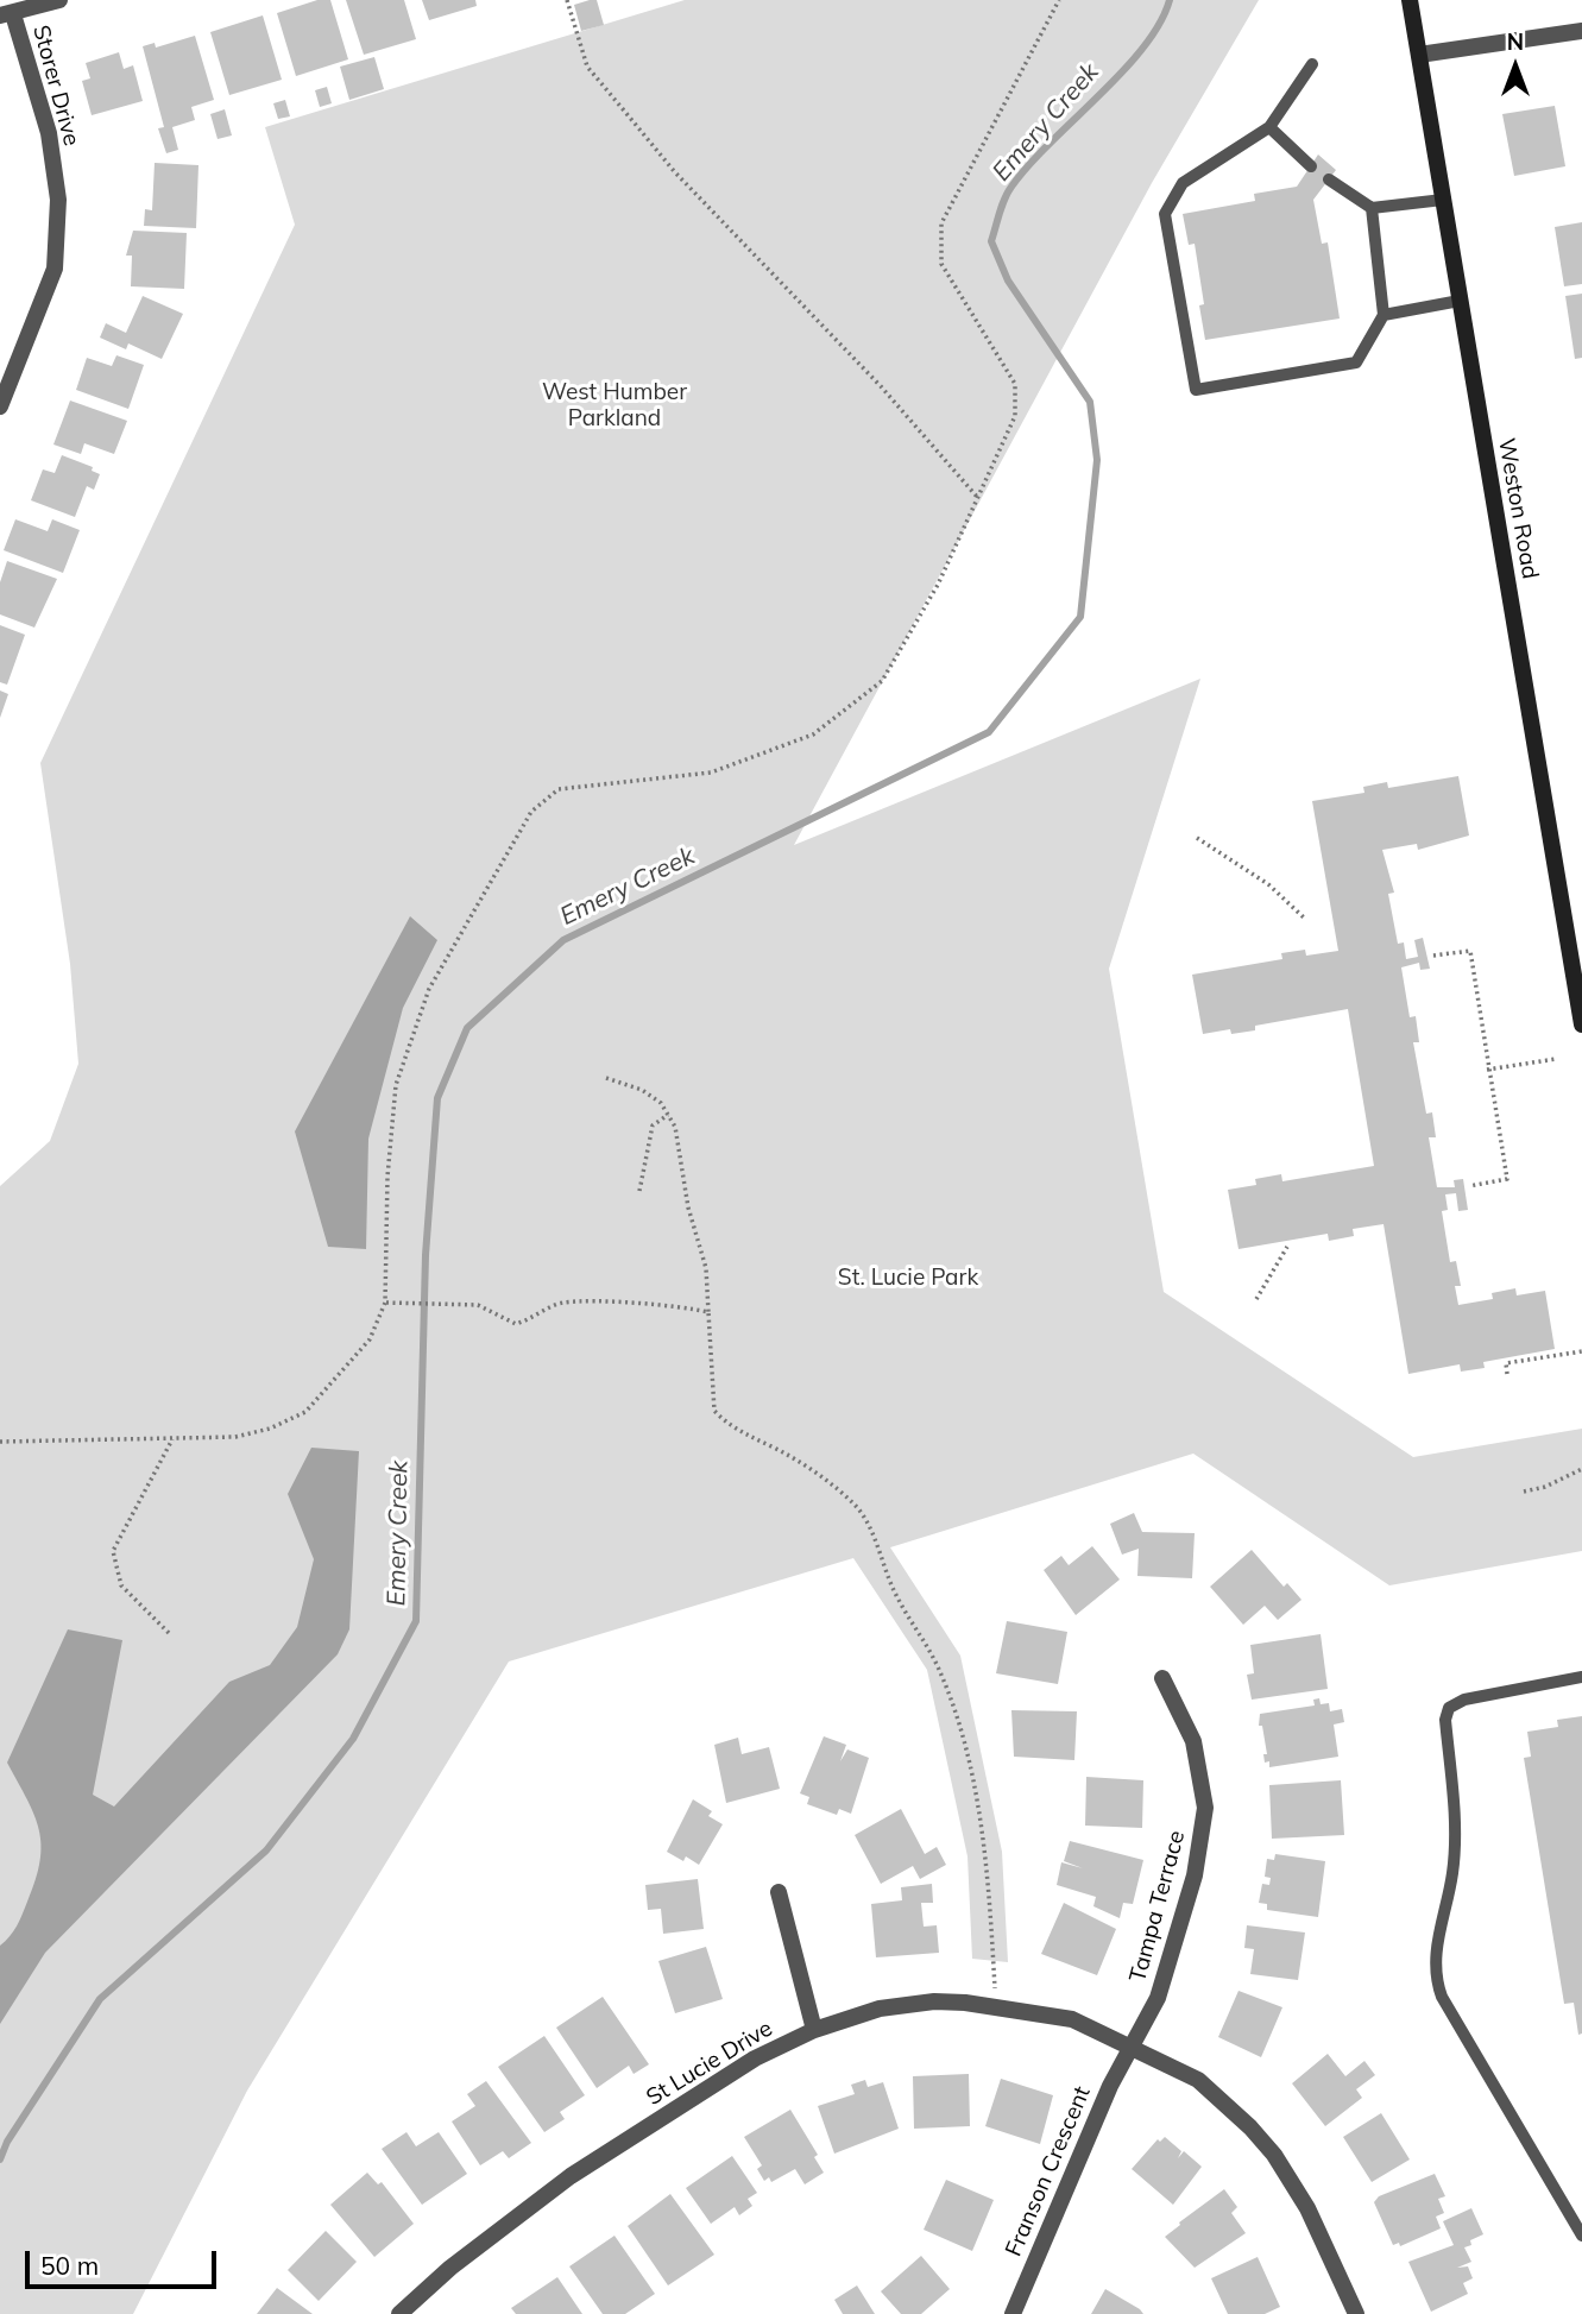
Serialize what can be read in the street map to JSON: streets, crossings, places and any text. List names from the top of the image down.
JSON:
{
  "streets": {
    "main road": ["Weston Road"],
    "street": [
      "Storer Drive",
      "Tampa Terrace",
      "St Lucie Drive",
      "Franson Crescent"
    ]
  },
  "crossings": [
    ["Tampa Terrace", "St Lucie Drive"],
    ["Tampa Terrace", "Franson Crescent"],
    ["St Lucie Drive", "Franson Crescent"]
  ],
  "water": ["Emery Creek"],
  "parks": ["West Humber Parkland", "St. Lucie Park"],
  "scale_bar": "50 m",
  "north": "top"
}
